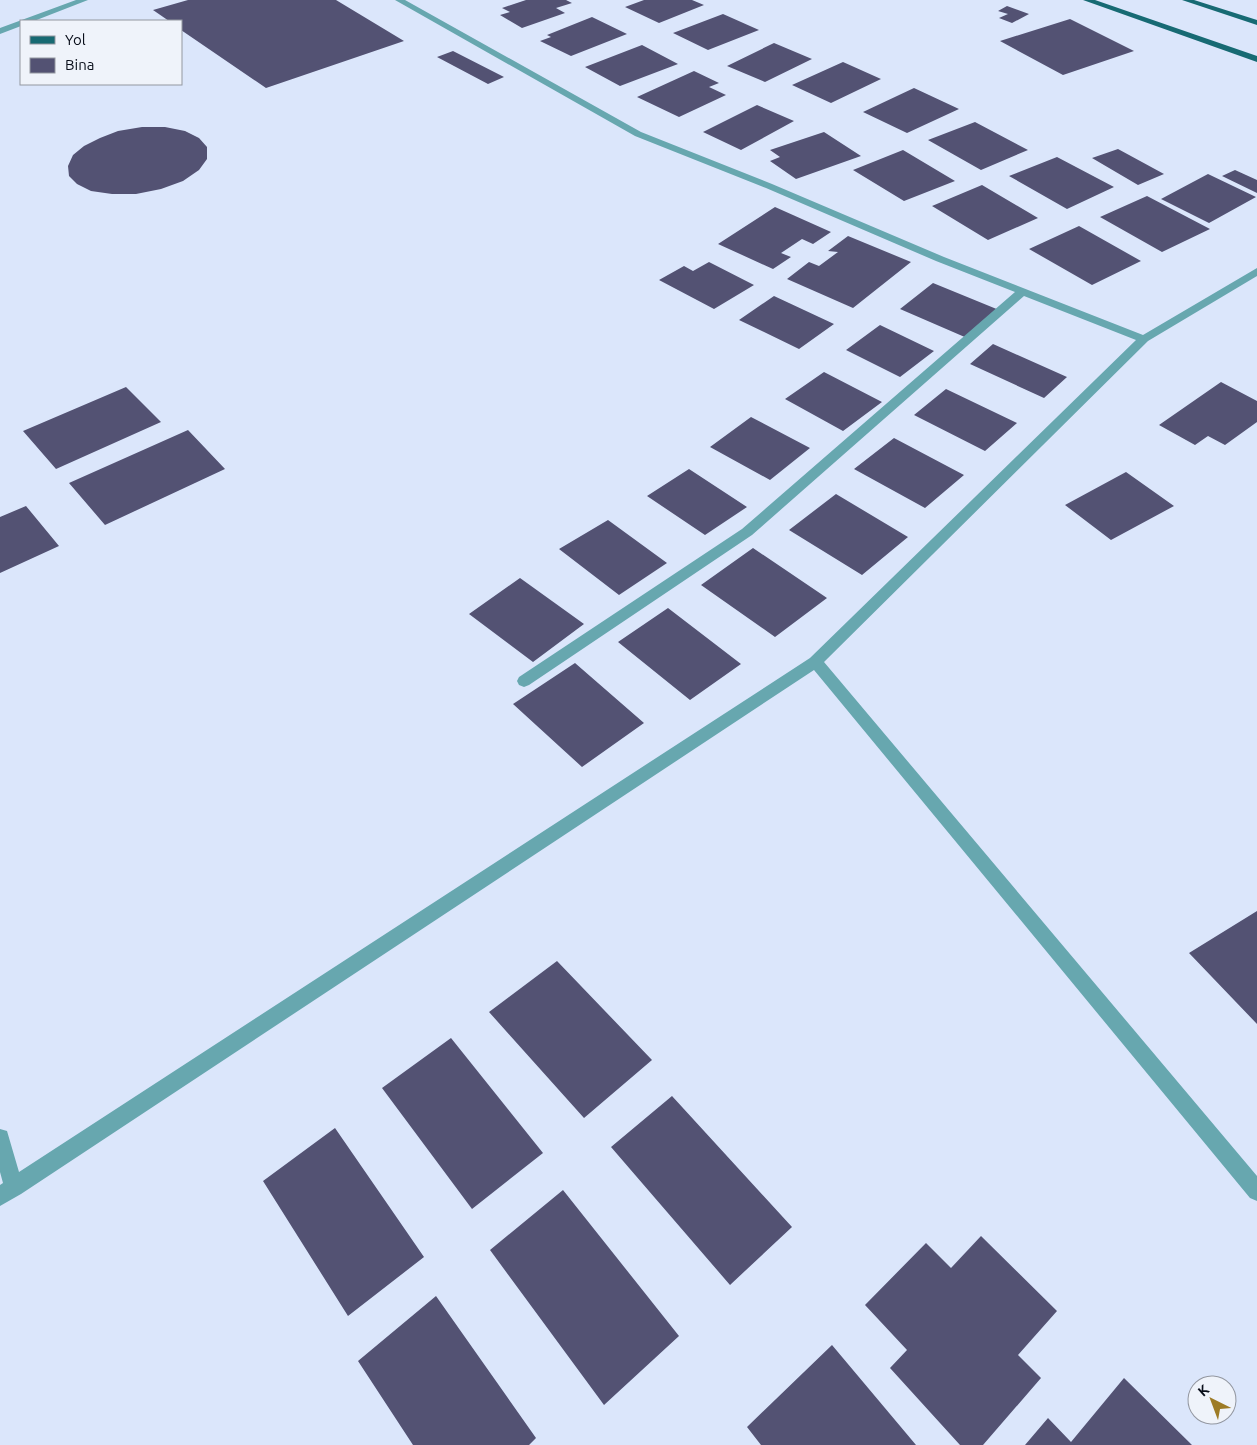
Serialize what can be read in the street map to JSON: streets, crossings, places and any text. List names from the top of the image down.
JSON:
{
  "legend": ["Yol", "Bina"],
  "north": "top left"
}
